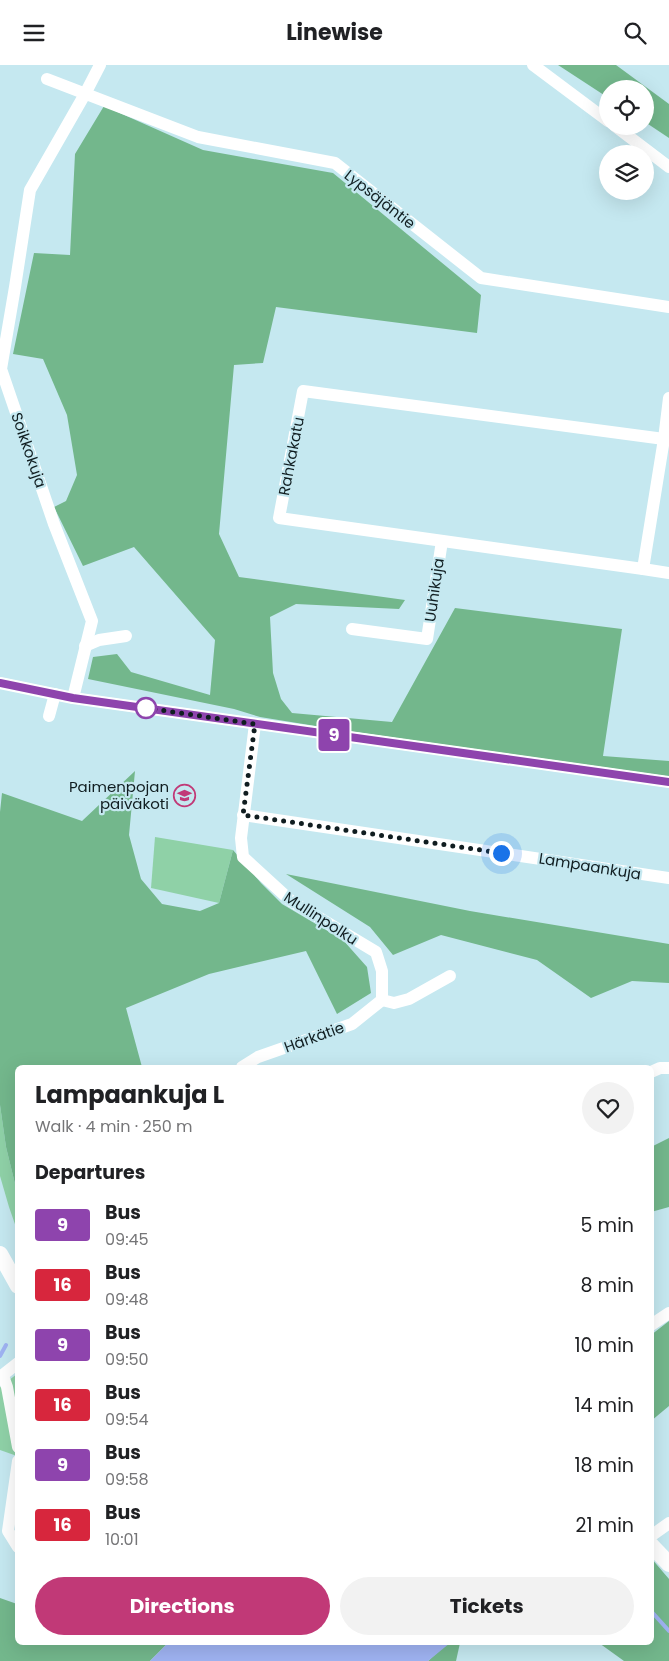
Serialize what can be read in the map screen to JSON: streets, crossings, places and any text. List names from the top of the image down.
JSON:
{
  "streets": {
    "street": [
      "Lypsäjäntie",
      "Soikkokuja",
      "Rahkakatu",
      "Uuhikuja",
      "Lampaankuja",
      "Mullinpolku",
      "Härkätie"
    ]
  },
  "crossings": [
    ["Lypsäjäntie", "Soikkokuja"],
    ["Rahkakatu", "Uuhikuja"],
    ["Lampaankuja", "Mullinpolku"],
    ["Mullinpolku", "Härkätie"]
  ],
  "places": {
    "school or university": ["Paimenpojan päiväkoti"]
  },
  "lines": ["bus line 9"],
  "page": {
    "header": "Linewise",
    "on_map": "9",
    "heading": [
      ["Lampaankuja L", "Walk · 4 min · 250 m"],
      "Departures"
    ],
    "list": [
      {
        "mark": "9",
        "name": "Bus",
        "note": "09:45",
        "value": "5 min"
      },
      {
        "mark": "16",
        "name": "Bus",
        "note": "09:48",
        "value": "8 min"
      },
      {
        "mark": "9",
        "name": "Bus",
        "note": "09:50",
        "value": "10 min"
      },
      {
        "mark": "16",
        "name": "Bus",
        "note": "09:54",
        "value": "14 min"
      },
      {
        "mark": "9",
        "name": "Bus",
        "note": "09:58",
        "value": "18 min"
      },
      {
        "mark": "16",
        "name": "Bus",
        "note": "10:01",
        "value": "21 min"
      }
    ],
    "buttons": ["Directions", "Tickets"]
  }
}
